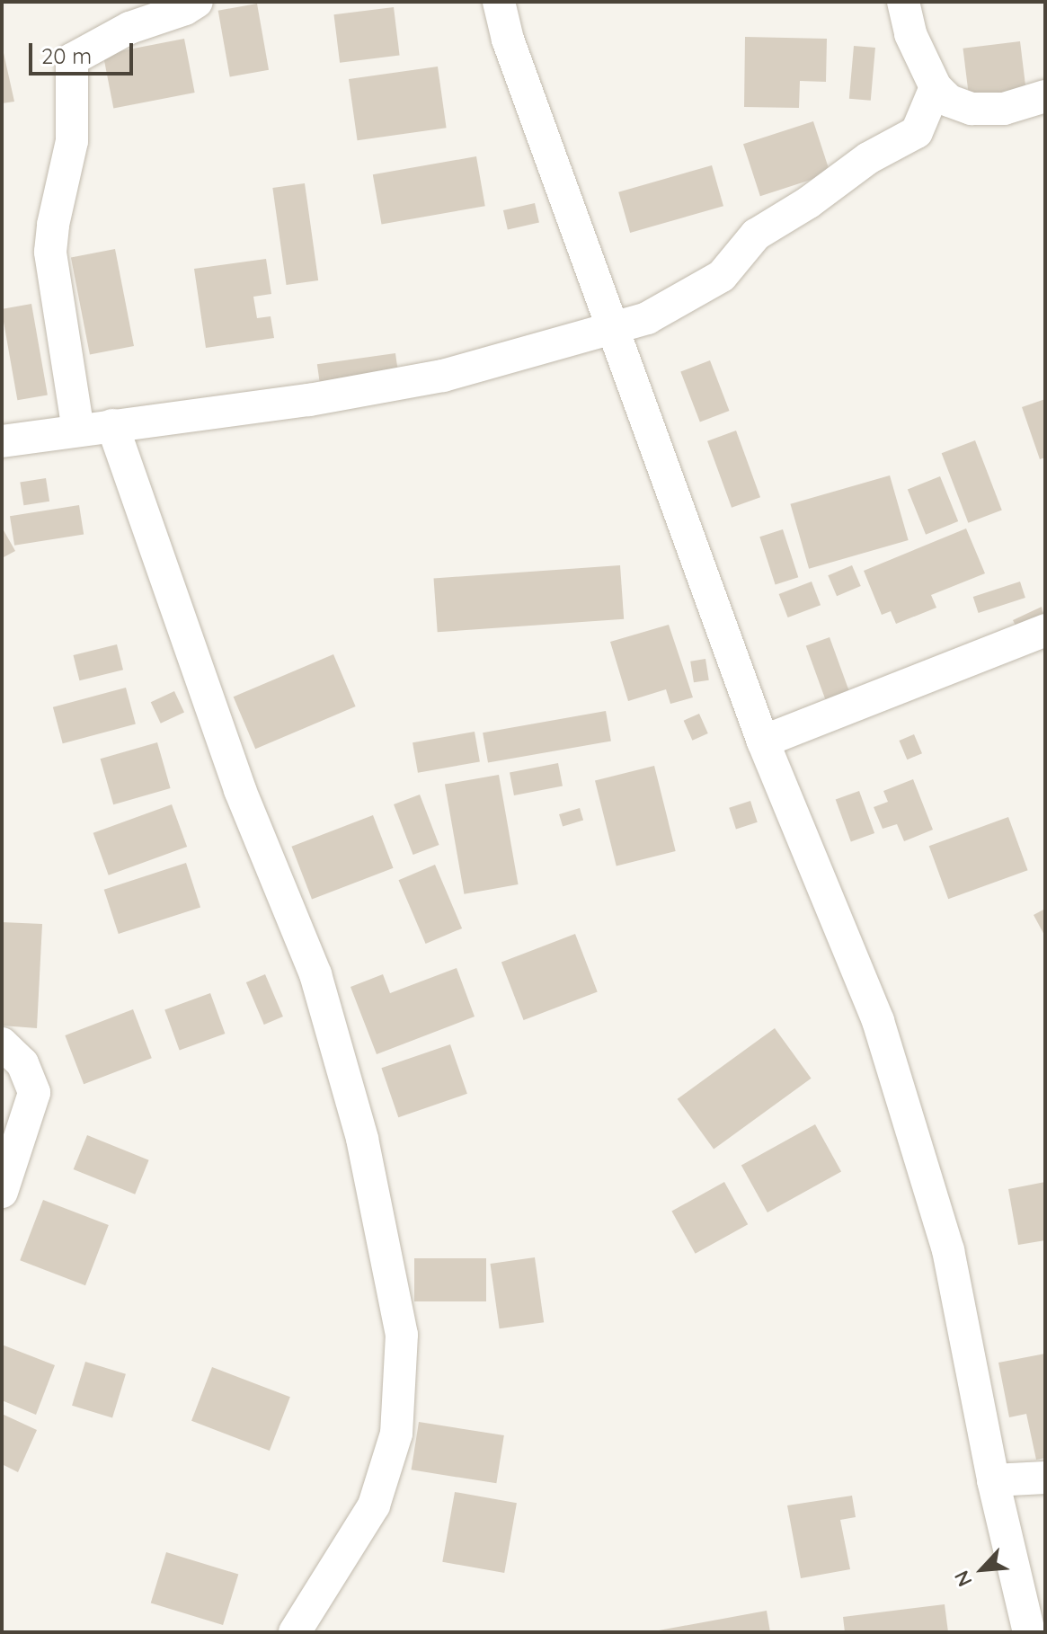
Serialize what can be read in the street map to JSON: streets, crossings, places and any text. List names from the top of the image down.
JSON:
{
  "scale_bar": "20 m",
  "north": "bottom left"
}
